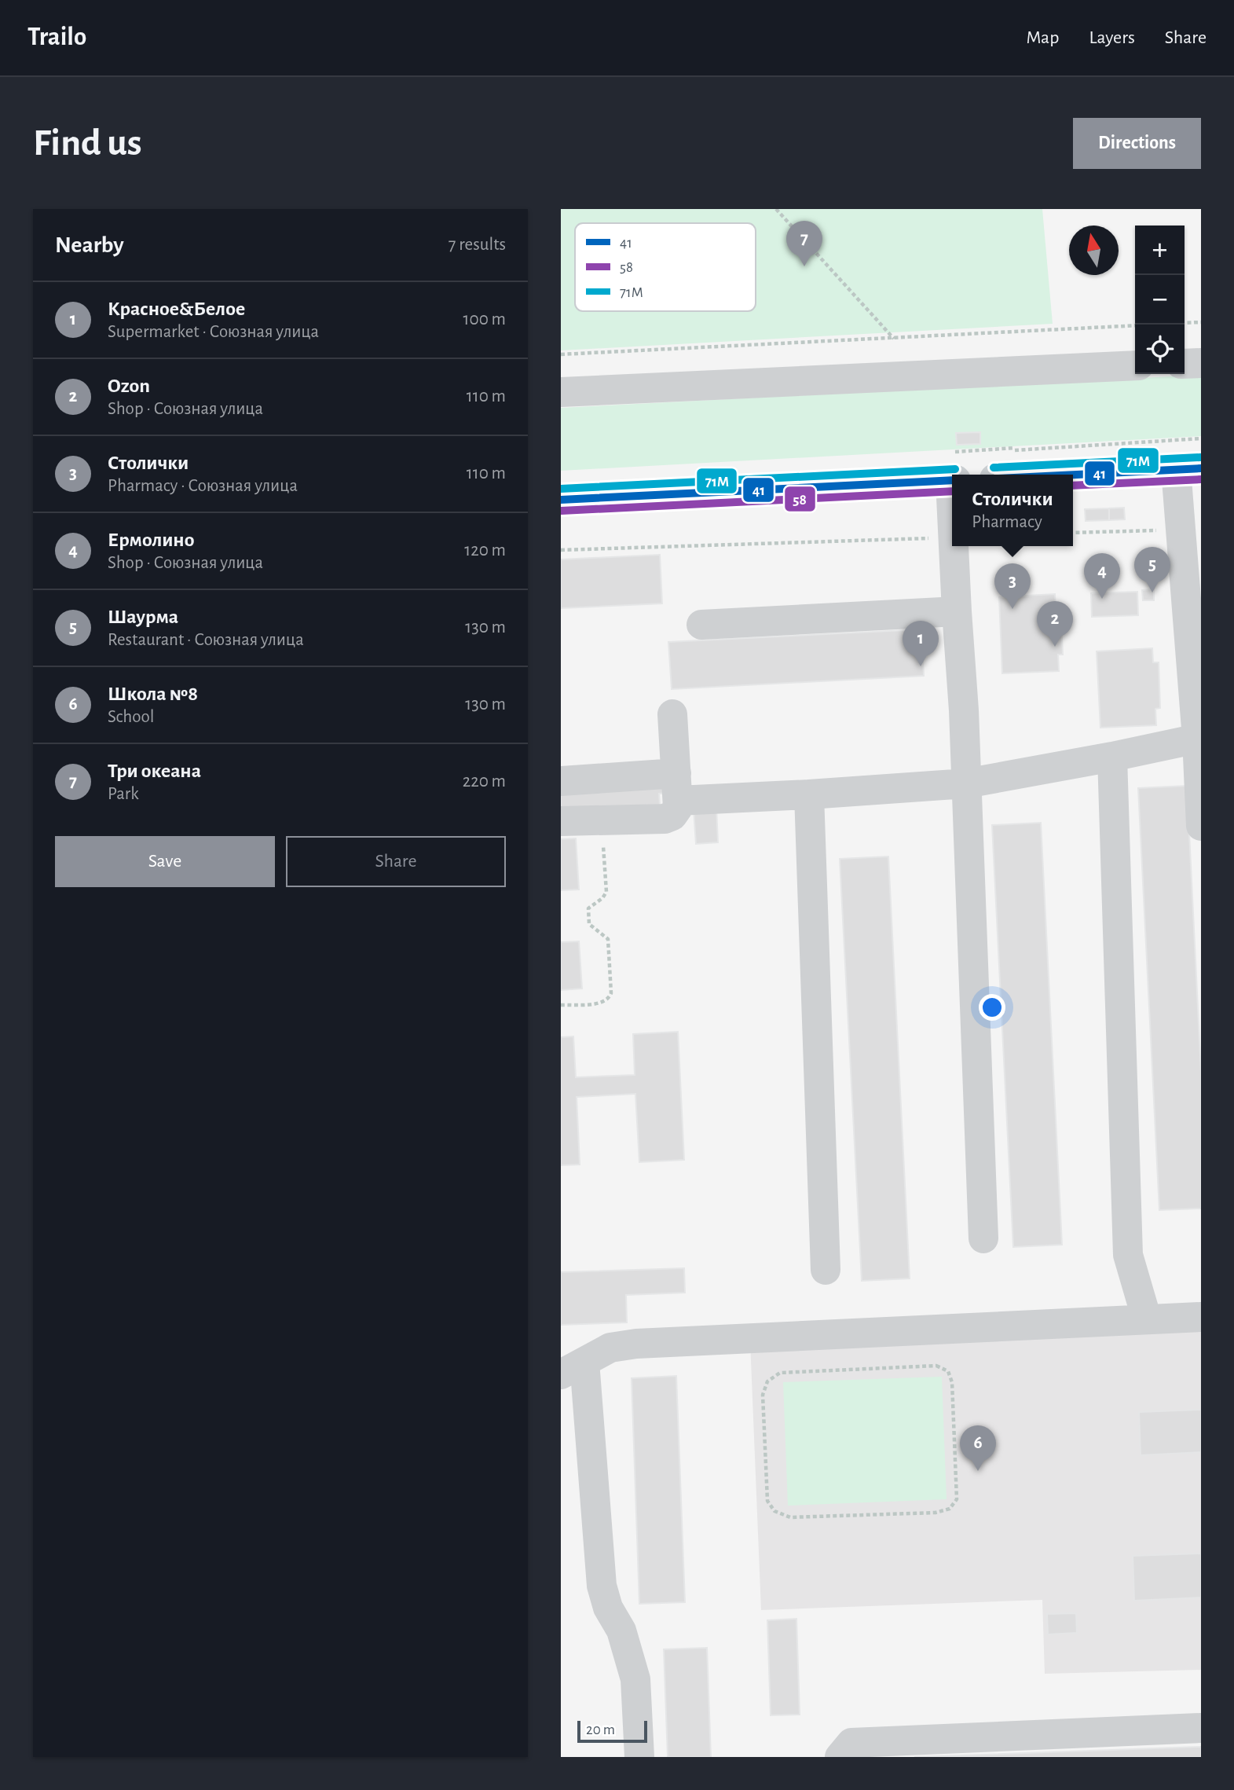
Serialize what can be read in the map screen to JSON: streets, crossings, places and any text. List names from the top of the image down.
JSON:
{
  "lines": ["transit line 71М", "transit line 41", "transit line 58"],
  "legend": ["41", "58", "71М"],
  "scale_bar": "20 m",
  "north": "top",
  "page": {
    "header": "Trailo",
    "nav": ["Map", "Layers", "Share"],
    "buttons": [
      "Directions",
      ["Save", "Share"]
    ],
    "title": "Find us",
    "heading": ["Nearby", "7 results"],
    "pins": [
      "7",
      "5",
      "4",
      "3",
      "2",
      "1",
      "6"
    ],
    "map_buttons": ["+", "−"],
    "list": [
      {
        "mark": "1",
        "name": "Красное&Белое",
        "note": "Supermarket · Союзная улица",
        "value": "100 m"
      },
      {
        "mark": "2",
        "name": "Ozon",
        "note": "Shop · Союзная улица",
        "value": "110 m"
      },
      {
        "mark": "3",
        "name": "Столички",
        "note": "Pharmacy · Союзная улица",
        "value": "110 m"
      },
      {
        "mark": "4",
        "name": "Ермолино",
        "note": "Shop · Союзная улица",
        "value": "120 m"
      },
      {
        "mark": "5",
        "name": "Шаурма",
        "note": "Restaurant · Союзная улица",
        "value": "130 m"
      },
      {
        "mark": "6",
        "name": "Школа №8",
        "note": "School",
        "value": "130 m"
      },
      {
        "mark": "7",
        "name": "Три океана",
        "note": "Park",
        "value": "220 m"
      }
    ],
    "popup": ["Столички", "Pharmacy"],
    "scale": "20 m"
  }
}
